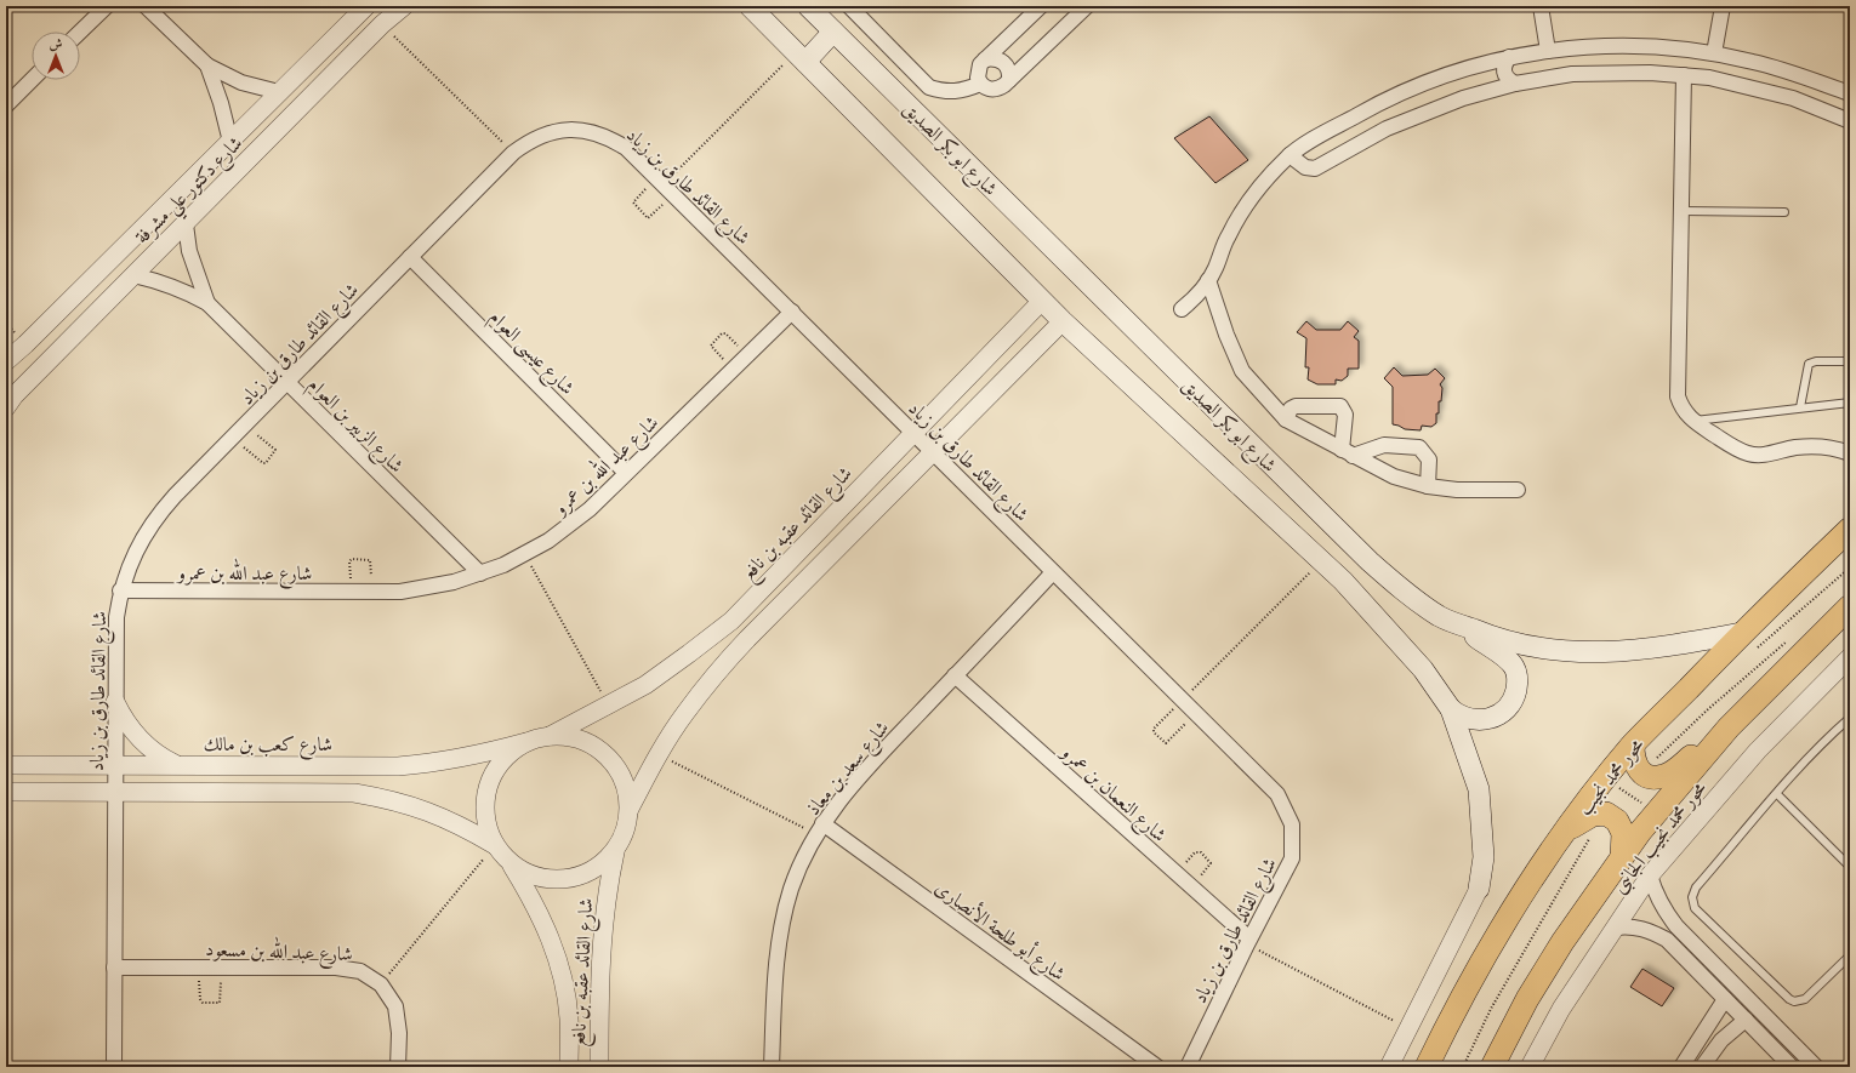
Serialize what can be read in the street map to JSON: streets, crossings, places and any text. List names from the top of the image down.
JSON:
{
  "streets": {
    "main road": ["شارع ابو بكر الصديق", "محور محمد نجيب"],
    "street": [
      "شارع القائد طارق بن زياد",
      "شارع دكتور علي مشرفة",
      "شارع عيسى العوام",
      "شارع الزبير بن العوام",
      "شارع عبد الله بن عمرو",
      "شارع القائد عقبه بن نافع",
      "شارع كعب بن مالك",
      "شارع سعد بن معاذ",
      "شارع النعمان بن عمرو",
      "محور محمد نجيب الجانبى",
      "شارع أبو طلحة الأنصارى",
      "شارع عبد الله بن مسعود"
    ]
  },
  "crossings": [
    ["شارع ابو بكر الصديق", "شارع القائد عقبه بن نافع"],
    ["شارع ابو بكر الصديق", "محور محمد نجيب"],
    ["شارع القائد طارق بن زياد", "شارع عيسى العوام"],
    ["شارع القائد طارق بن زياد", "شارع الزبير بن العوام"],
    ["شارع القائد طارق بن زياد", "شارع عبد الله بن عمرو"],
    ["شارع القائد طارق بن زياد", "شارع القائد عقبه بن نافع"],
    ["شارع القائد طارق بن زياد", "شارع كعب بن مالك"],
    ["شارع القائد طارق بن زياد", "شارع سعد بن معاذ"],
    ["شارع القائد طارق بن زياد", "شارع النعمان بن عمرو"],
    ["شارع القائد طارق بن زياد", "شارع عبد الله بن مسعود"],
    ["شارع دكتور علي مشرفة", "شارع الزبير بن العوام"],
    ["شارع عيسى العوام", "شارع عبد الله بن عمرو"],
    ["شارع الزبير بن العوام", "شارع عبد الله بن عمرو"],
    ["شارع القائد عقبه بن نافع", "شارع كعب بن مالك"],
    ["شارع سعد بن معاذ", "شارع النعمان بن عمرو"],
    ["شارع سعد بن معاذ", "شارع أبو طلحة الأنصارى"]
  ],
  "north": "top"
}
